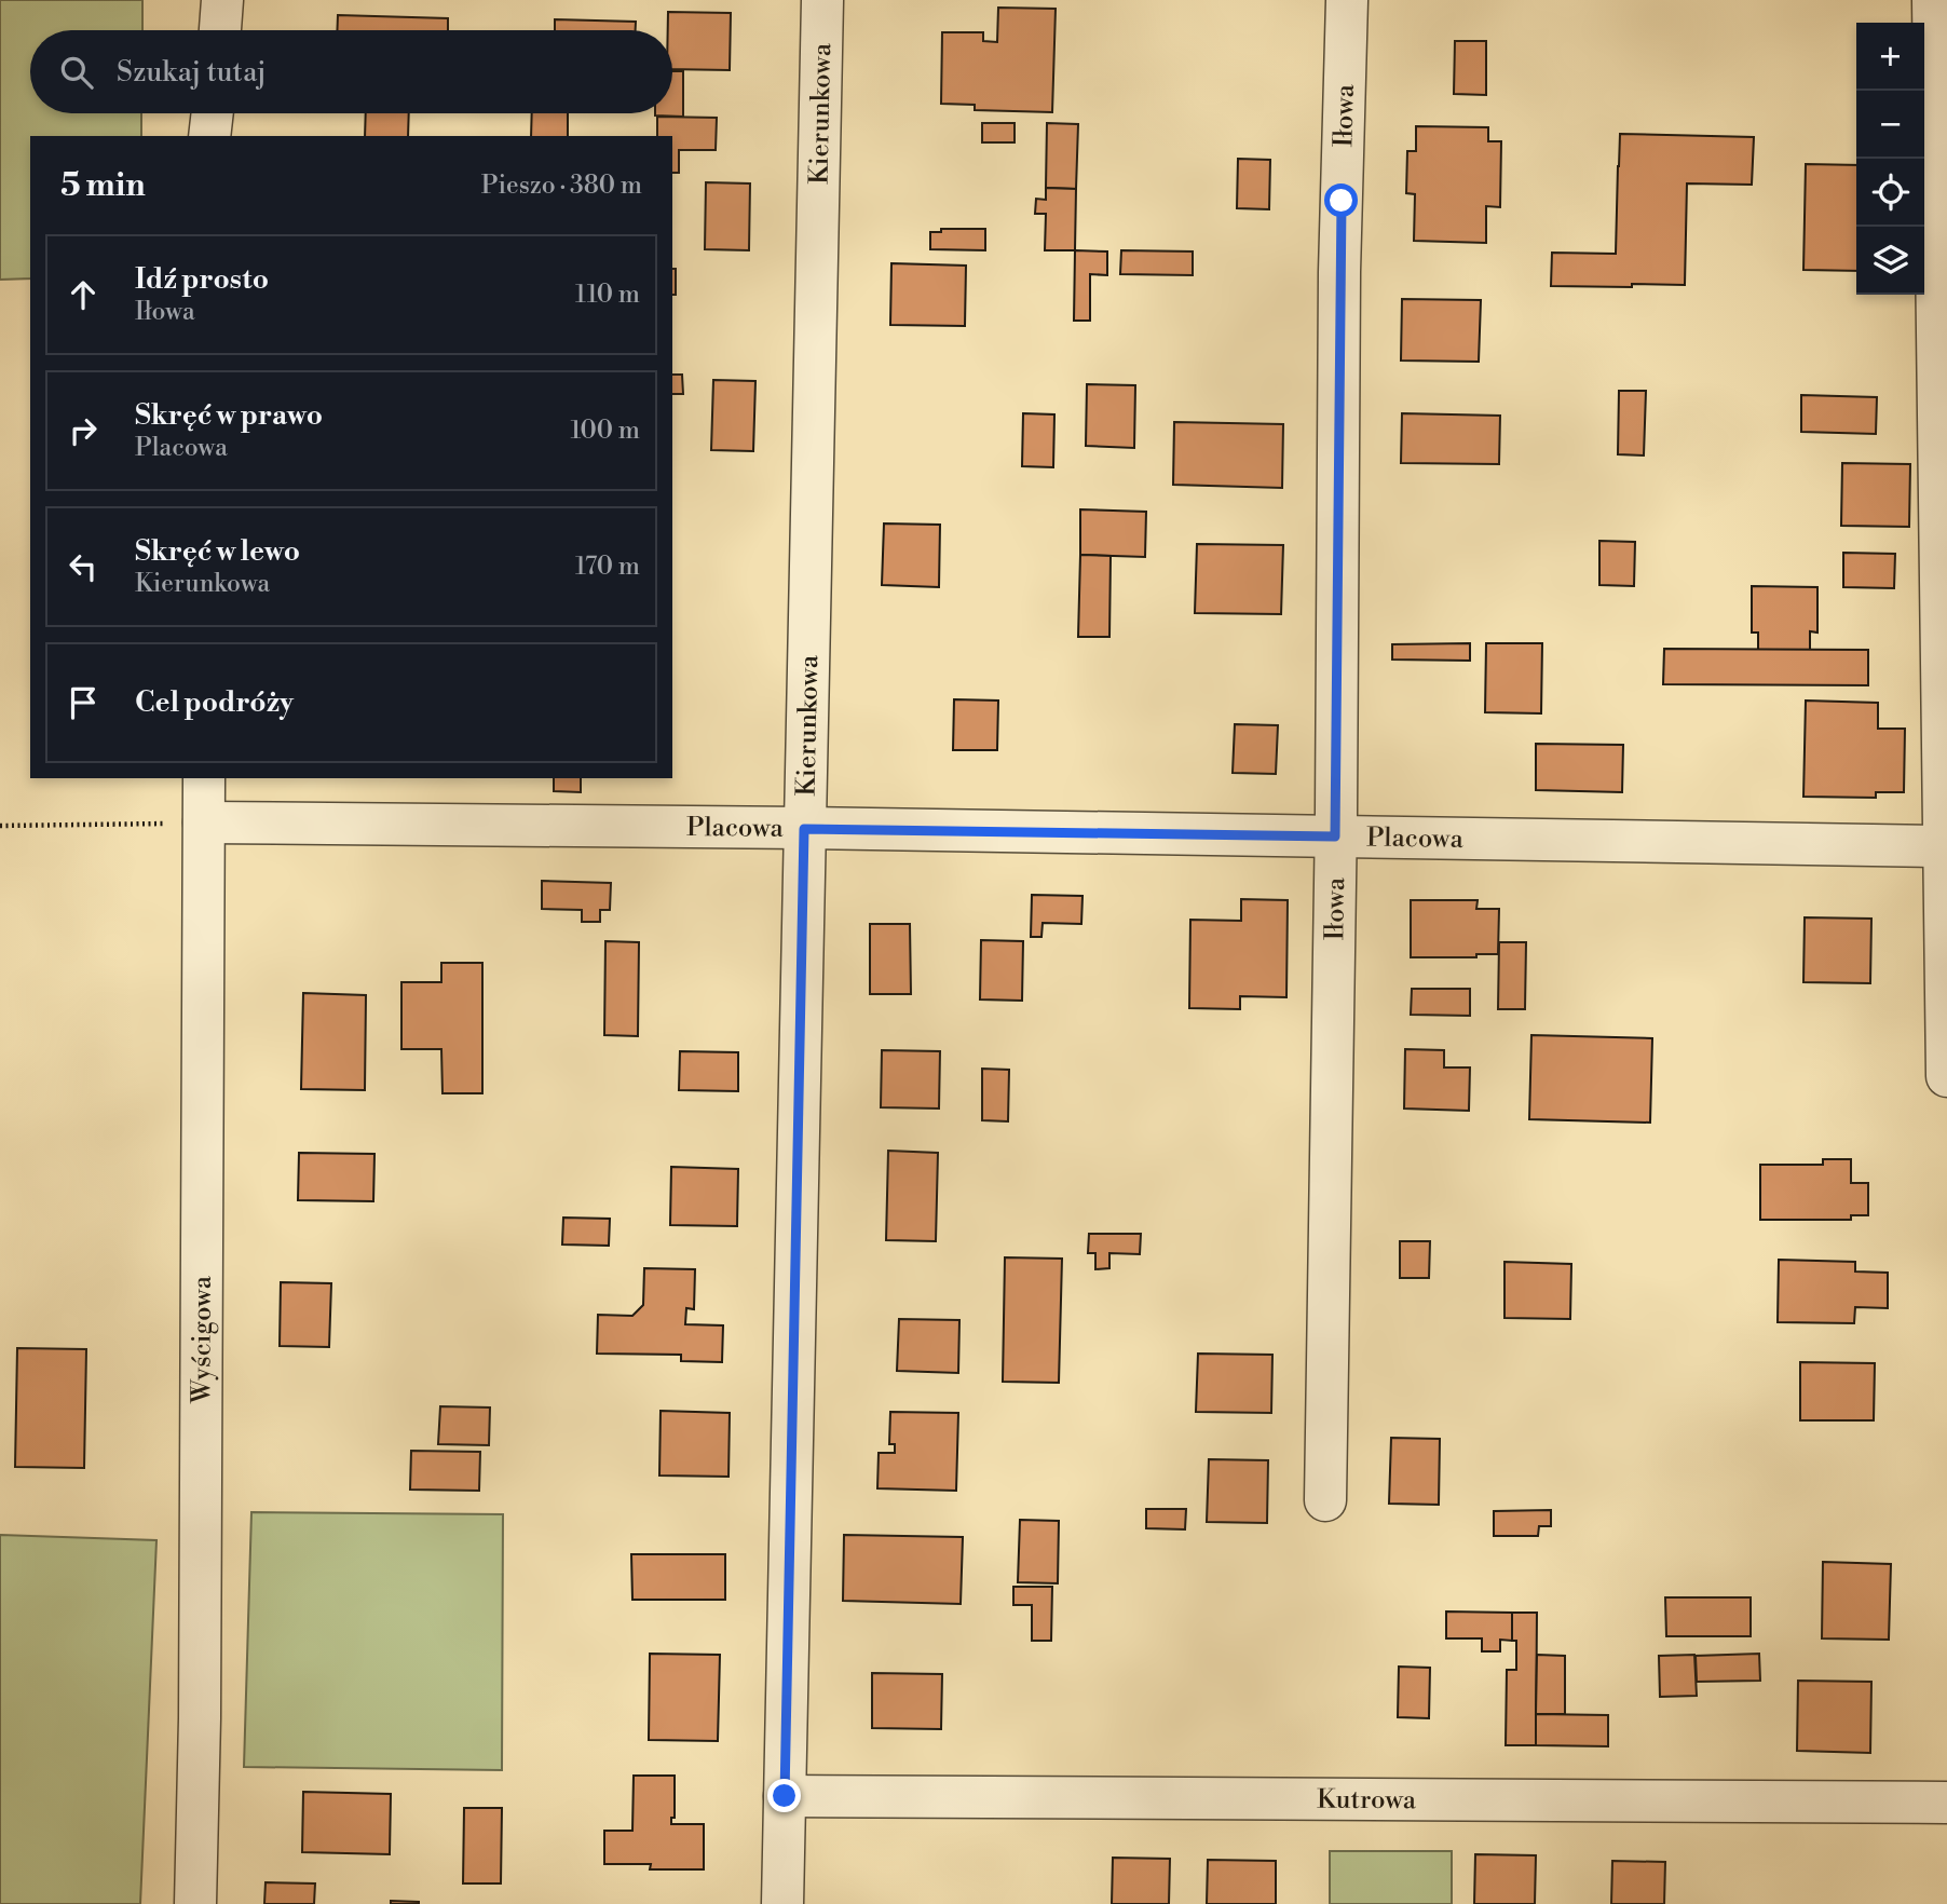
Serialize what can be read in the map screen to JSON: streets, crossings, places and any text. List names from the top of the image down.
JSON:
{
  "streets": {
    "street": [
      "Kierunkowa",
      "Iłowa",
      "Placowa",
      "Wyścigowa",
      "Kutrowa"
    ]
  },
  "crossings": [
    ["Kierunkowa", "Placowa"],
    ["Kierunkowa", "Kutrowa"],
    ["Iłowa", "Placowa"],
    ["Placowa", "Wyścigowa"]
  ],
  "page": {
    "map_buttons": ["+", "−"],
    "search": "Szukaj tutaj",
    "heading": ["5 min", "Pieszo · 380 m"],
    "list": [
      ["Idź prosto", "Iłowa", "110 m"],
      ["Skręć w prawo", "Placowa", "100 m"],
      ["Skręć w lewo", "Kierunkowa", "170 m"],
      "Cel podróży"
    ]
  }
}
